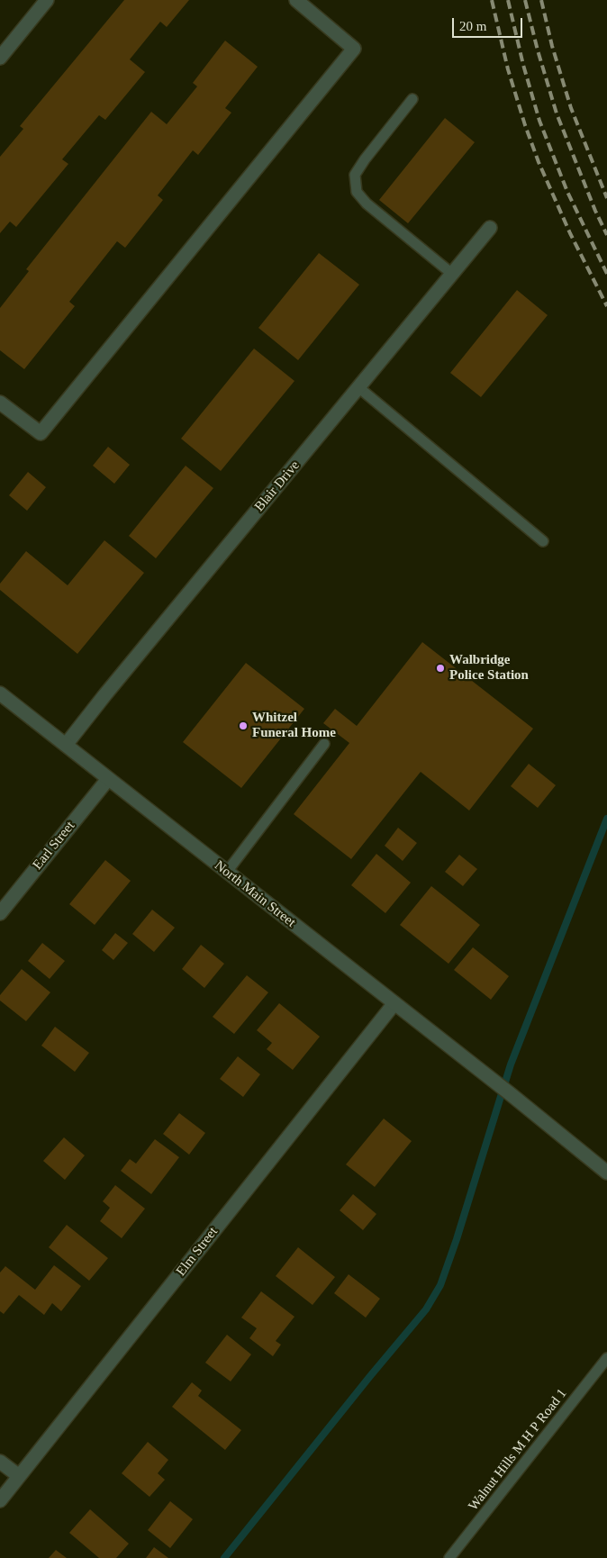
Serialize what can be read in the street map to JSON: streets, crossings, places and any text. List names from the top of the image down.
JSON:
{
  "streets": {
    "street": [
      "Blair Drive",
      "Earl Street",
      "North Main Street",
      "Elm Street"
    ],
    "lane": ["Walnut Hills M H P Road 1"]
  },
  "crossings": [
    ["Blair Drive", "North Main Street"],
    ["Earl Street", "North Main Street"],
    ["North Main Street", "Elm Street"]
  ],
  "places": ["Walbridge Police Station", "Whitzel Funeral Home"],
  "scale_bar": "20 m"
}
